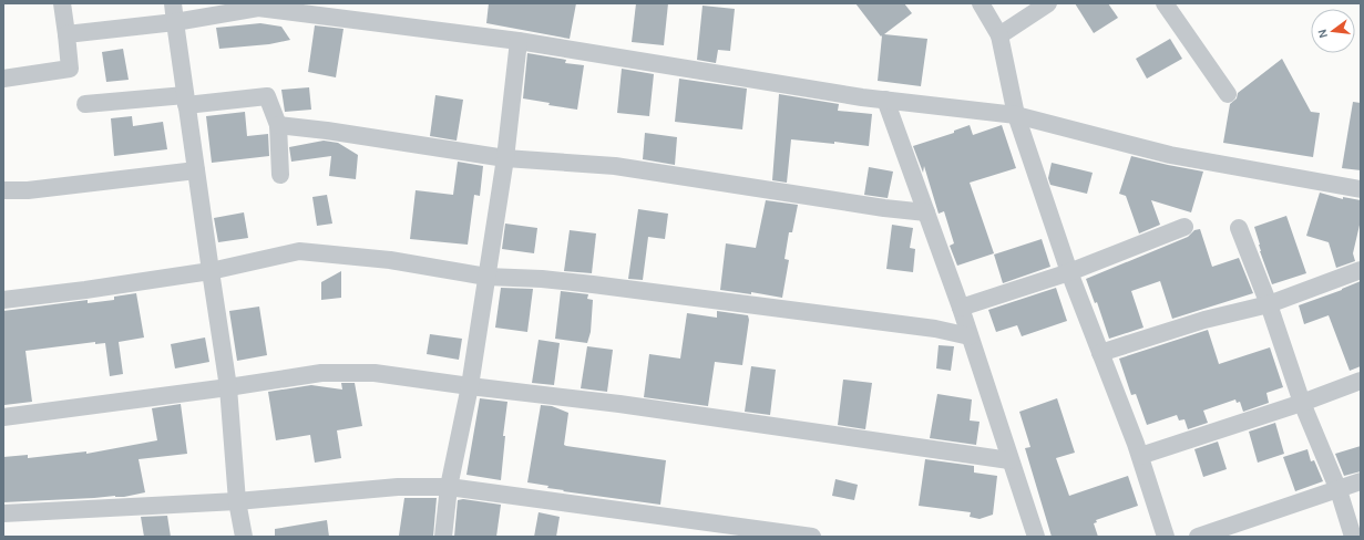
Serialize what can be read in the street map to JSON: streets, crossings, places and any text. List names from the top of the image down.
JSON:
{
  "north": "left"
}
